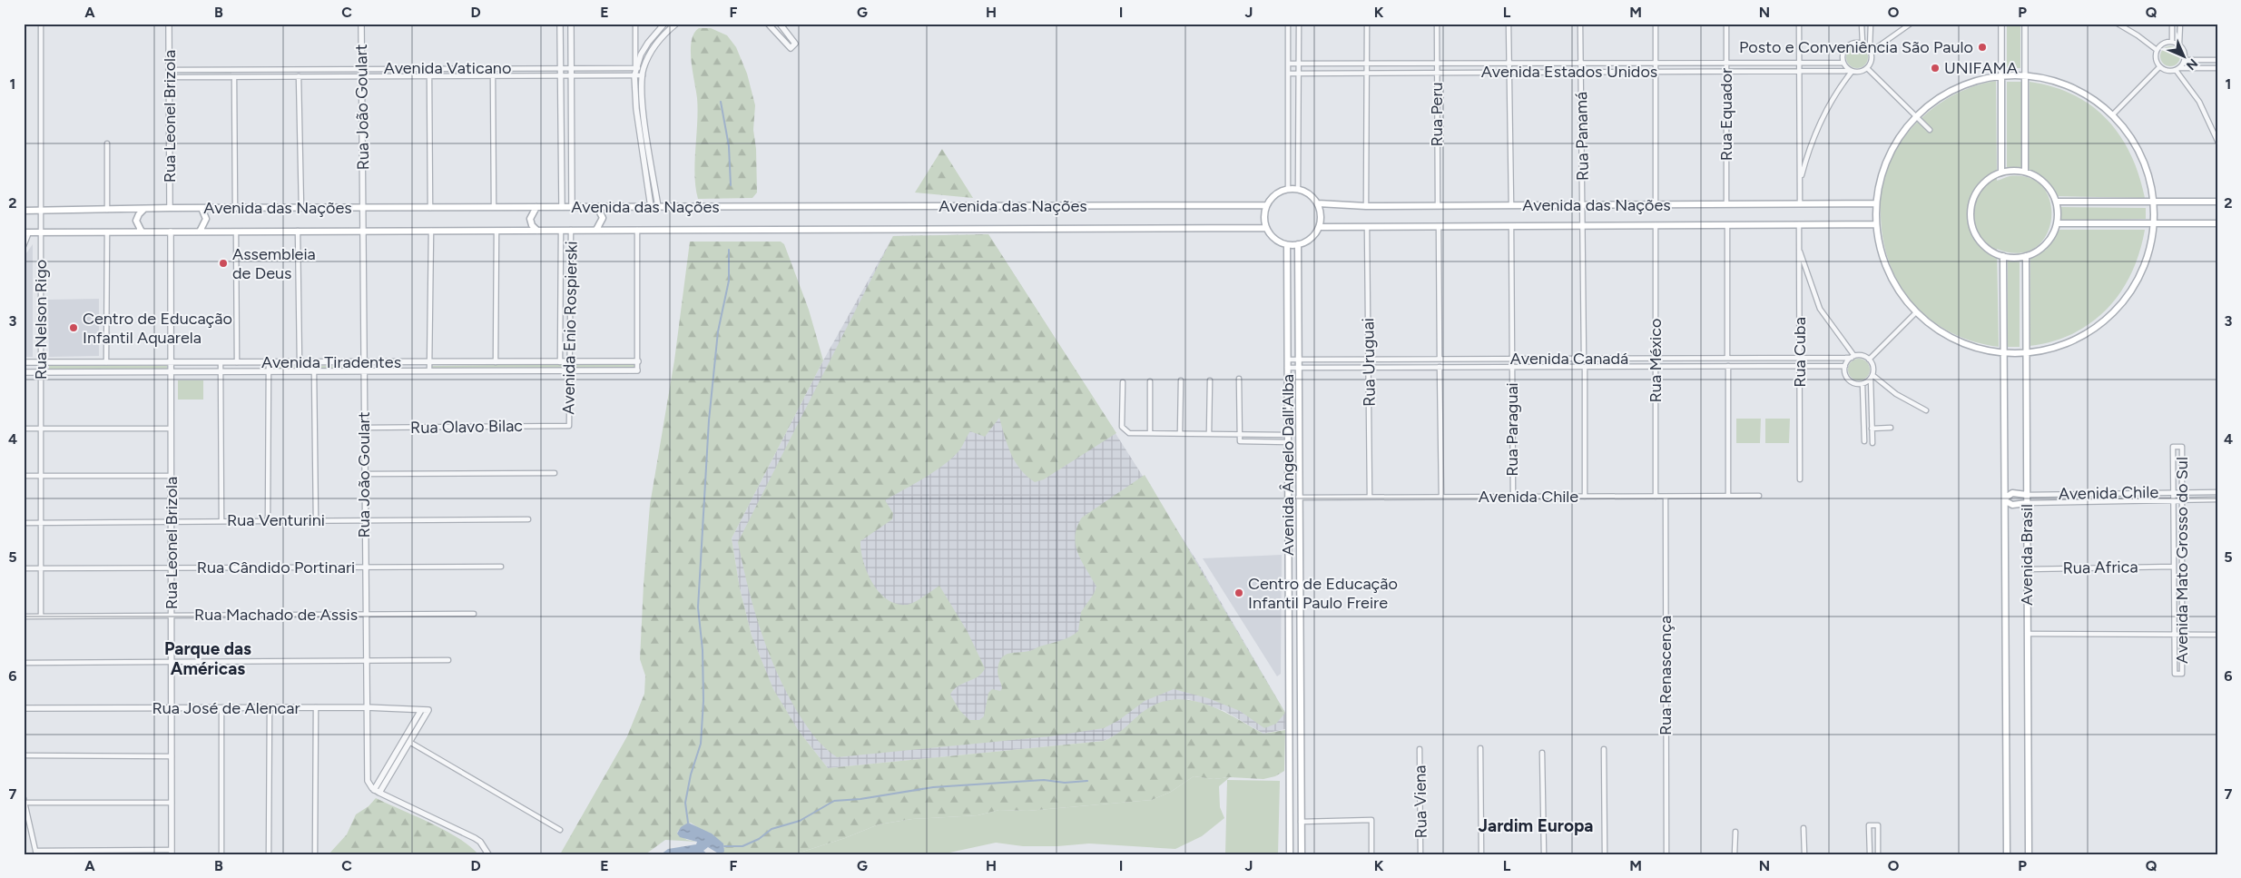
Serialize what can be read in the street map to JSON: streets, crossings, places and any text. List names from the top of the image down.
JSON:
{
  "streets": {
    "main road": ["Avenida das Nações", "Avenida Ângelo Dall'Alba", "Avenida Brasil"],
    "street": [
      "Avenida Vaticano",
      "Avenida Estados Unidos",
      "Rua João Goulart",
      "Rua Peru",
      "Rua Equador",
      "Rua Leonel Brizola",
      "Rua Panamá",
      "Rua Nelson Rigo",
      "Avenida Enio Rospierski",
      "Rua Cuba",
      "Avenida Canadá",
      "Rua México",
      "Avenida Tiradentes",
      "Rua Uruguai",
      "Rua Olavo Bilac",
      "Rua Paraguai",
      "Avenida Chile",
      "Rua Venturini",
      "Avenida Mato Grosso do Sul",
      "Rua Cândido Portinari",
      "Rua Africa",
      "Rua Machado de Assis",
      "Rua Renascença",
      "Rua José de Alencar",
      "Rua Viena"
    ]
  },
  "crossings": [
    ["Avenida Vaticano", "Rua João Goulart"],
    ["Avenida Vaticano", "Rua Leonel Brizola"],
    ["Avenida Estados Unidos", "Rua Peru"],
    ["Avenida Estados Unidos", "Rua Equador"],
    ["Avenida Estados Unidos", "Rua Panamá"],
    ["Rua João Goulart", "Avenida das Nações"],
    ["Rua João Goulart", "Avenida Tiradentes"],
    ["Rua João Goulart", "Rua Olavo Bilac"],
    ["Rua João Goulart", "Rua Venturini"],
    ["Rua João Goulart", "Rua Cândido Portinari"],
    ["Rua João Goulart", "Rua Machado de Assis"],
    ["Rua João Goulart", "Rua José de Alencar"],
    ["Rua Peru", "Avenida das Nações"],
    ["Rua Equador", "Avenida das Nações"],
    ["Rua Leonel Brizola", "Avenida das Nações"],
    ["Rua Leonel Brizola", "Avenida Tiradentes"],
    ["Rua Leonel Brizola", "Rua Venturini"],
    ["Rua Leonel Brizola", "Rua Cândido Portinari"],
    ["Rua Leonel Brizola", "Rua Machado de Assis"],
    ["Rua Leonel Brizola", "Rua José de Alencar"],
    ["Rua Panamá", "Avenida das Nações"],
    ["Rua Panamá", "Avenida Canadá"],
    ["Avenida das Nações", "Rua Nelson Rigo"],
    ["Avenida das Nações", "Avenida Enio Rospierski"],
    ["Avenida das Nações", "Rua Cuba"],
    ["Avenida das Nações", "Rua México"],
    ["Avenida das Nações", "Rua Uruguai"],
    ["Avenida das Nações", "Rua Paraguai"],
    ["Avenida das Nações", "Avenida Ângelo Dall'Alba"],
    ["Rua Nelson Rigo", "Avenida Tiradentes"],
    ["Rua Nelson Rigo", "Rua Venturini"],
    ["Rua Nelson Rigo", "Rua Cândido Portinari"],
    ["Rua Nelson Rigo", "Rua Machado de Assis"],
    ["Avenida Enio Rospierski", "Avenida Tiradentes"],
    ["Avenida Enio Rospierski", "Rua Olavo Bilac"],
    ["Rua Cuba", "Avenida Canadá"],
    ["Avenida Canadá", "Rua México"],
    ["Avenida Canadá", "Rua Uruguai"],
    ["Avenida Canadá", "Rua Paraguai"],
    ["Avenida Canadá", "Avenida Ângelo Dall'Alba"],
    ["Rua México", "Avenida Chile"],
    ["Rua Uruguai", "Avenida Chile"],
    ["Rua Paraguai", "Avenida Chile"],
    ["Avenida Ângelo Dall'Alba", "Avenida Chile"],
    ["Avenida Chile", "Avenida Brasil"],
    ["Avenida Chile", "Avenida Mato Grosso do Sul"],
    ["Avenida Chile", "Rua Renascença"],
    ["Avenida Brasil", "Rua Africa"],
    ["Avenida Mato Grosso do Sul", "Rua Africa"]
  ],
  "districts": ["Parque das Américas", "Jardim Europa"],
  "places": [
    "Posto e Conveniência São Paulo",
    "UNIFAMA",
    "Assembleia de Deus",
    "Centro de Educação Infantil Aquarela",
    "Centro de Educação Infantil Paulo Freire"
  ],
  "north": "bottom right",
  "grid": {
    "columns": [
      "A",
      "B",
      "C",
      "D",
      "E",
      "F",
      "G",
      "H",
      "I",
      "J",
      "K",
      "L",
      "M",
      "N",
      "O",
      "P",
      "Q"
    ],
    "rows": [
      "1",
      "2",
      "3",
      "4",
      "5",
      "6",
      "7"
    ]
  }
}
